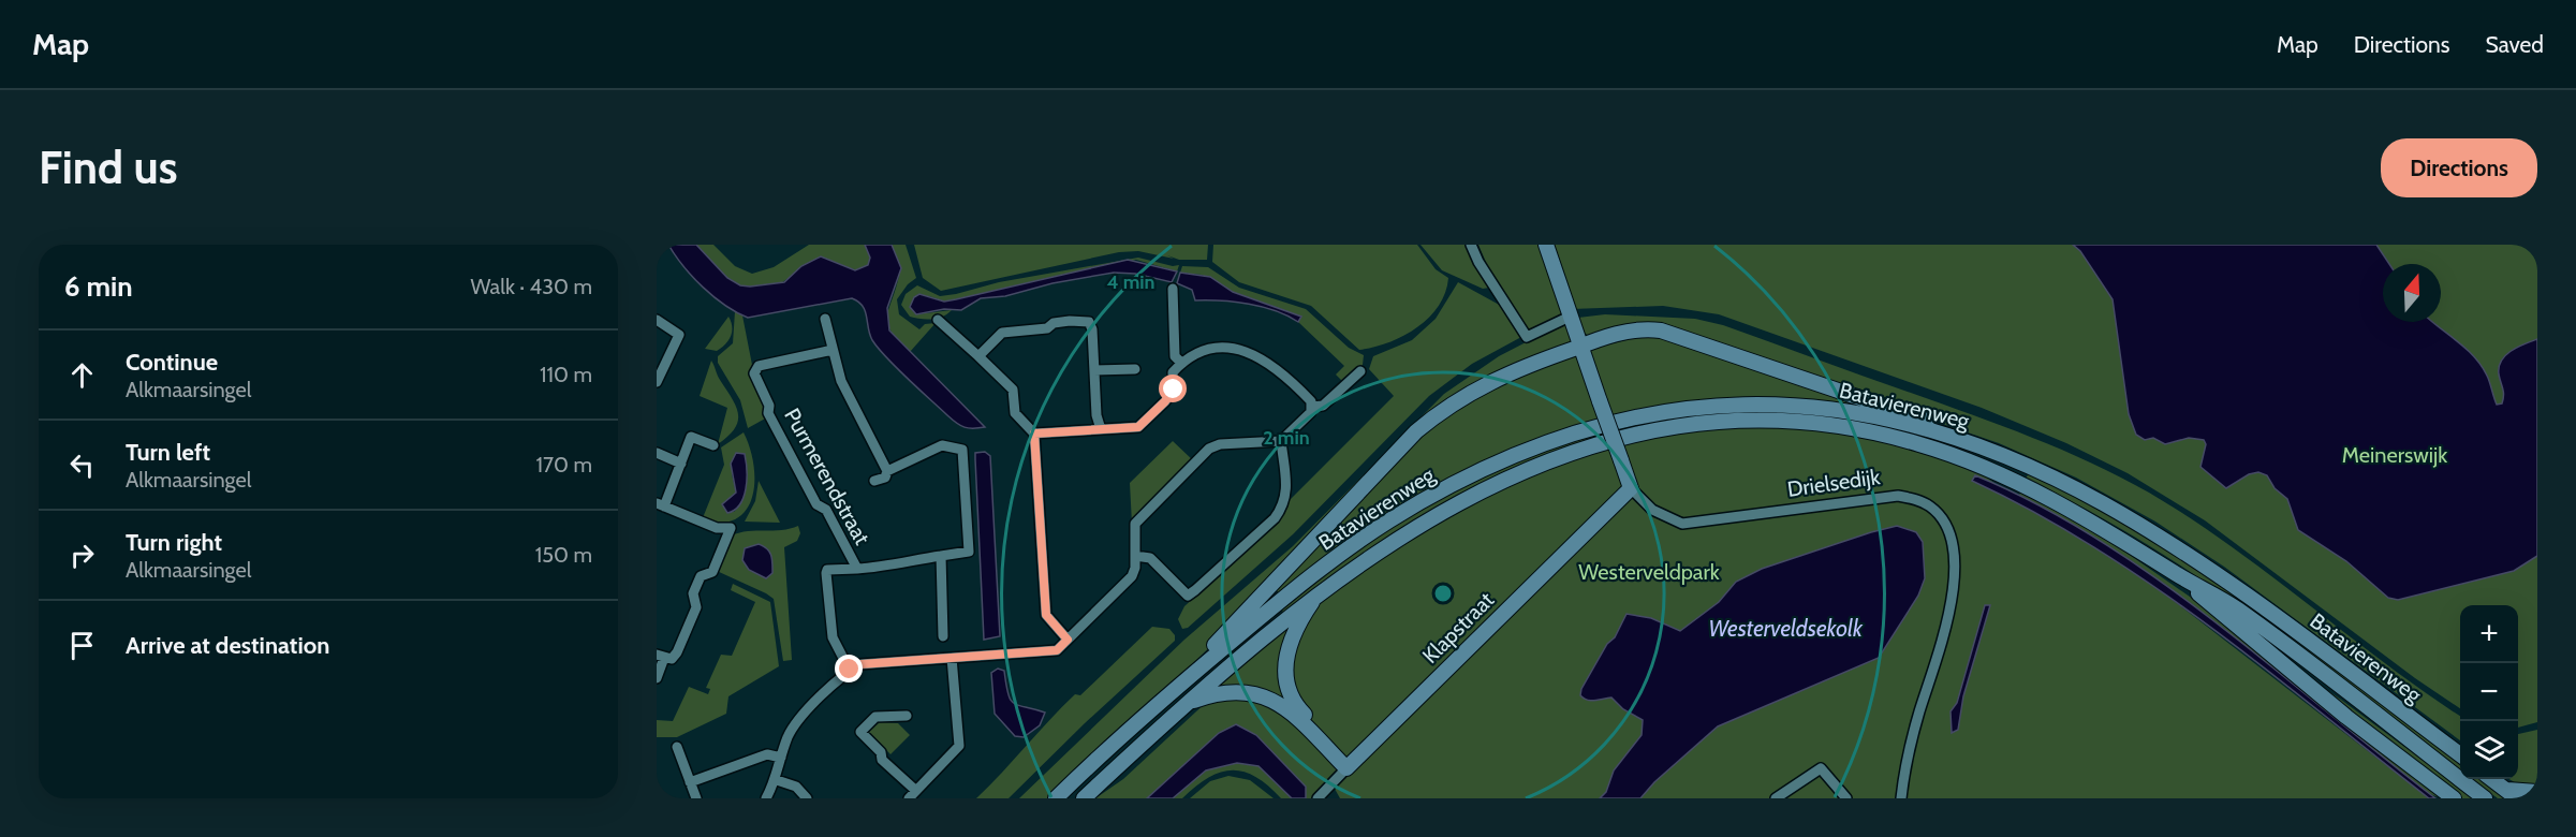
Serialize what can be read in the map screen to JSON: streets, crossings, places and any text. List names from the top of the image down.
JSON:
{
  "streets": {
    "main road": ["Batavierenweg", "Drielsedijk", "Klapstraat"],
    "street": ["Purmerendstraat"]
  },
  "crossings": [
    ["Drielsedijk", "Klapstraat"]
  ],
  "water": ["Westerveldsekolk"],
  "parks": ["Meinerswijk", "Westerveldpark"],
  "north": "top",
  "page": {
    "header": "Map",
    "nav": ["Map", "Directions", "Saved"],
    "buttons": "Directions",
    "title": "Find us",
    "heading": ["6 min", "Walk · 430 m"],
    "list": [
      ["Continue", "Alkmaarsingel", "110 m"],
      ["Turn left", "Alkmaarsingel", "170 m"],
      ["Turn right", "Alkmaarsingel", "150 m"],
      "Arrive at destination"
    ],
    "map_buttons": ["+", "−"]
  },
  "rings": ["4 min", "2 min"]
}
